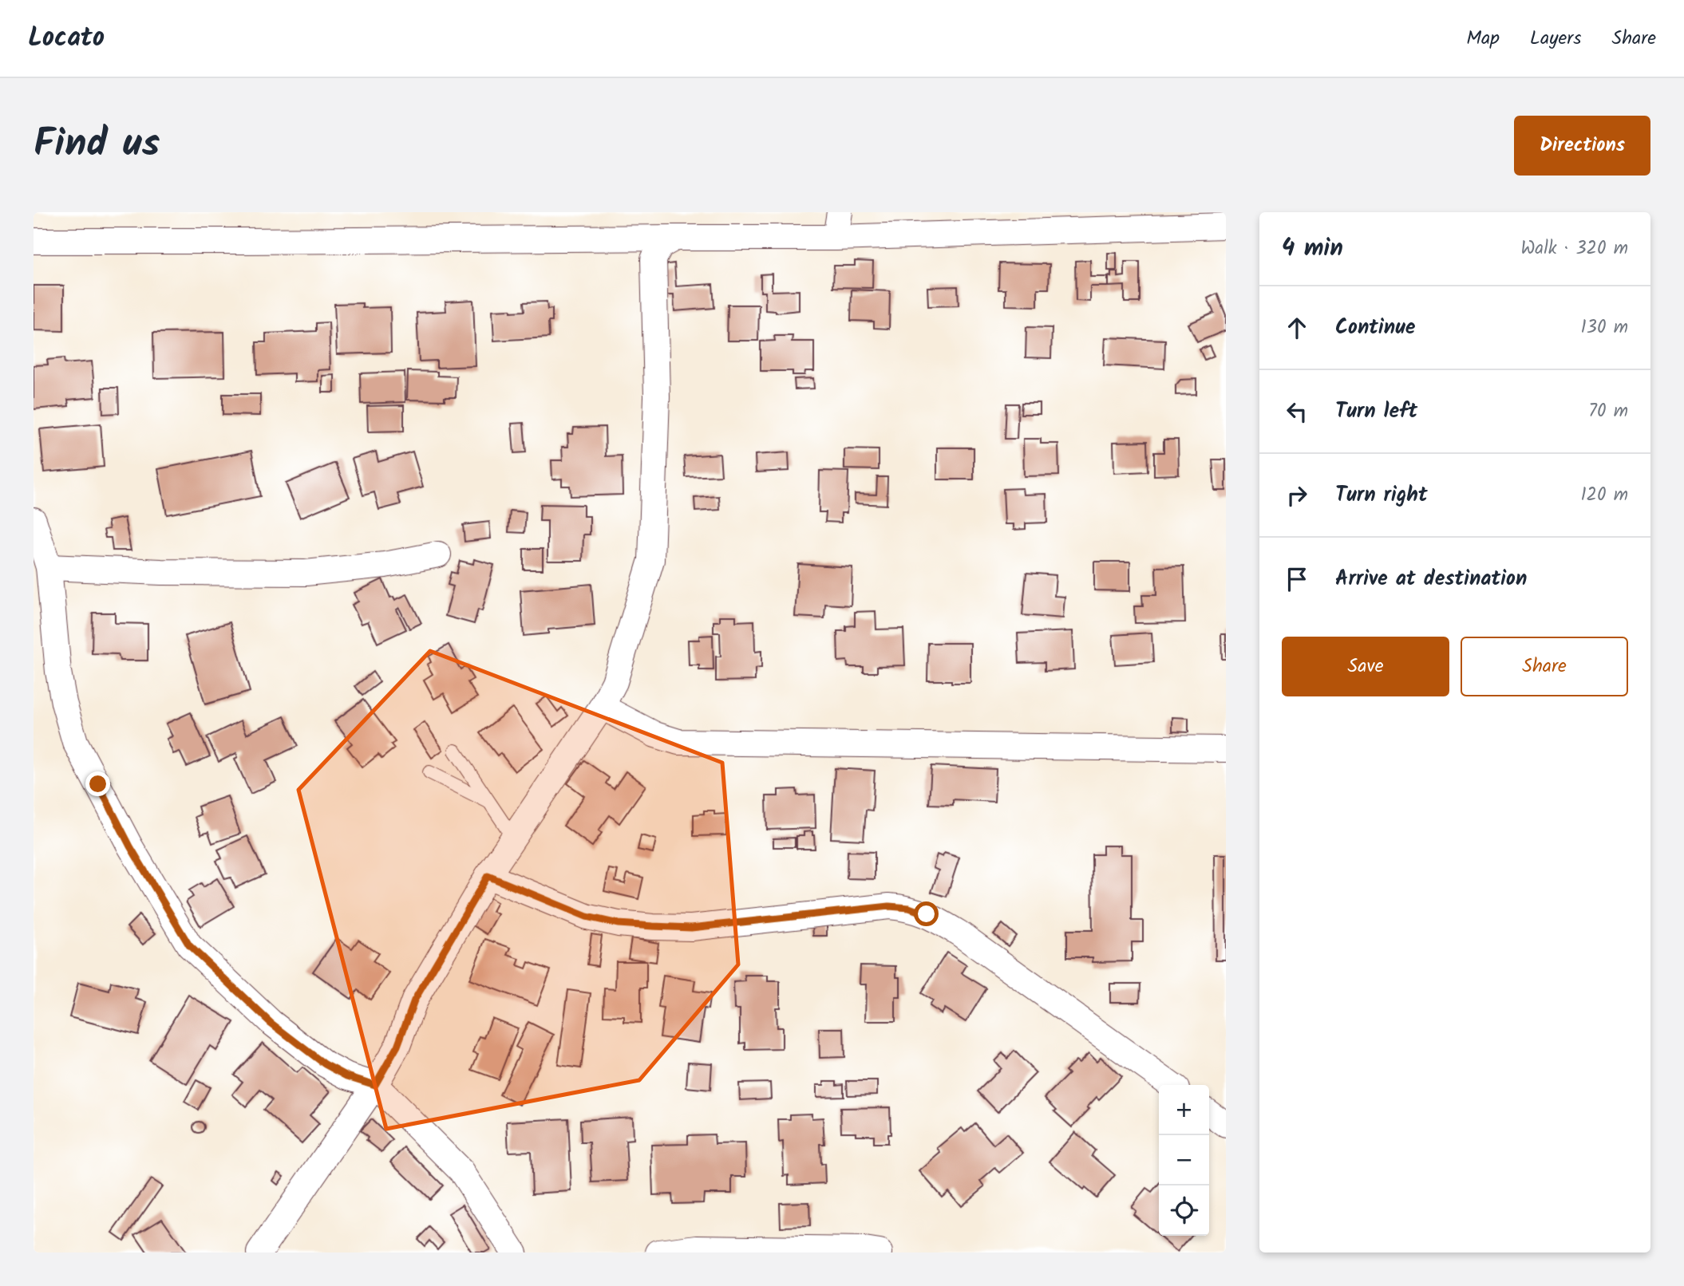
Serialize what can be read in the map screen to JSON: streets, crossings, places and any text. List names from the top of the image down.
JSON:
{
  "page": {
    "header": "Locato",
    "nav": ["Map", "Layers", "Share"],
    "title": "Find us",
    "buttons": [
      "Directions",
      ["Save", "Share"]
    ],
    "heading": ["4 min", "Walk · 320 m"],
    "list": [
      ["Continue", "130 m"],
      ["Turn left", "70 m"],
      ["Turn right", "120 m"],
      "Arrive at destination"
    ],
    "map_buttons": ["+", "−"]
  }
}
